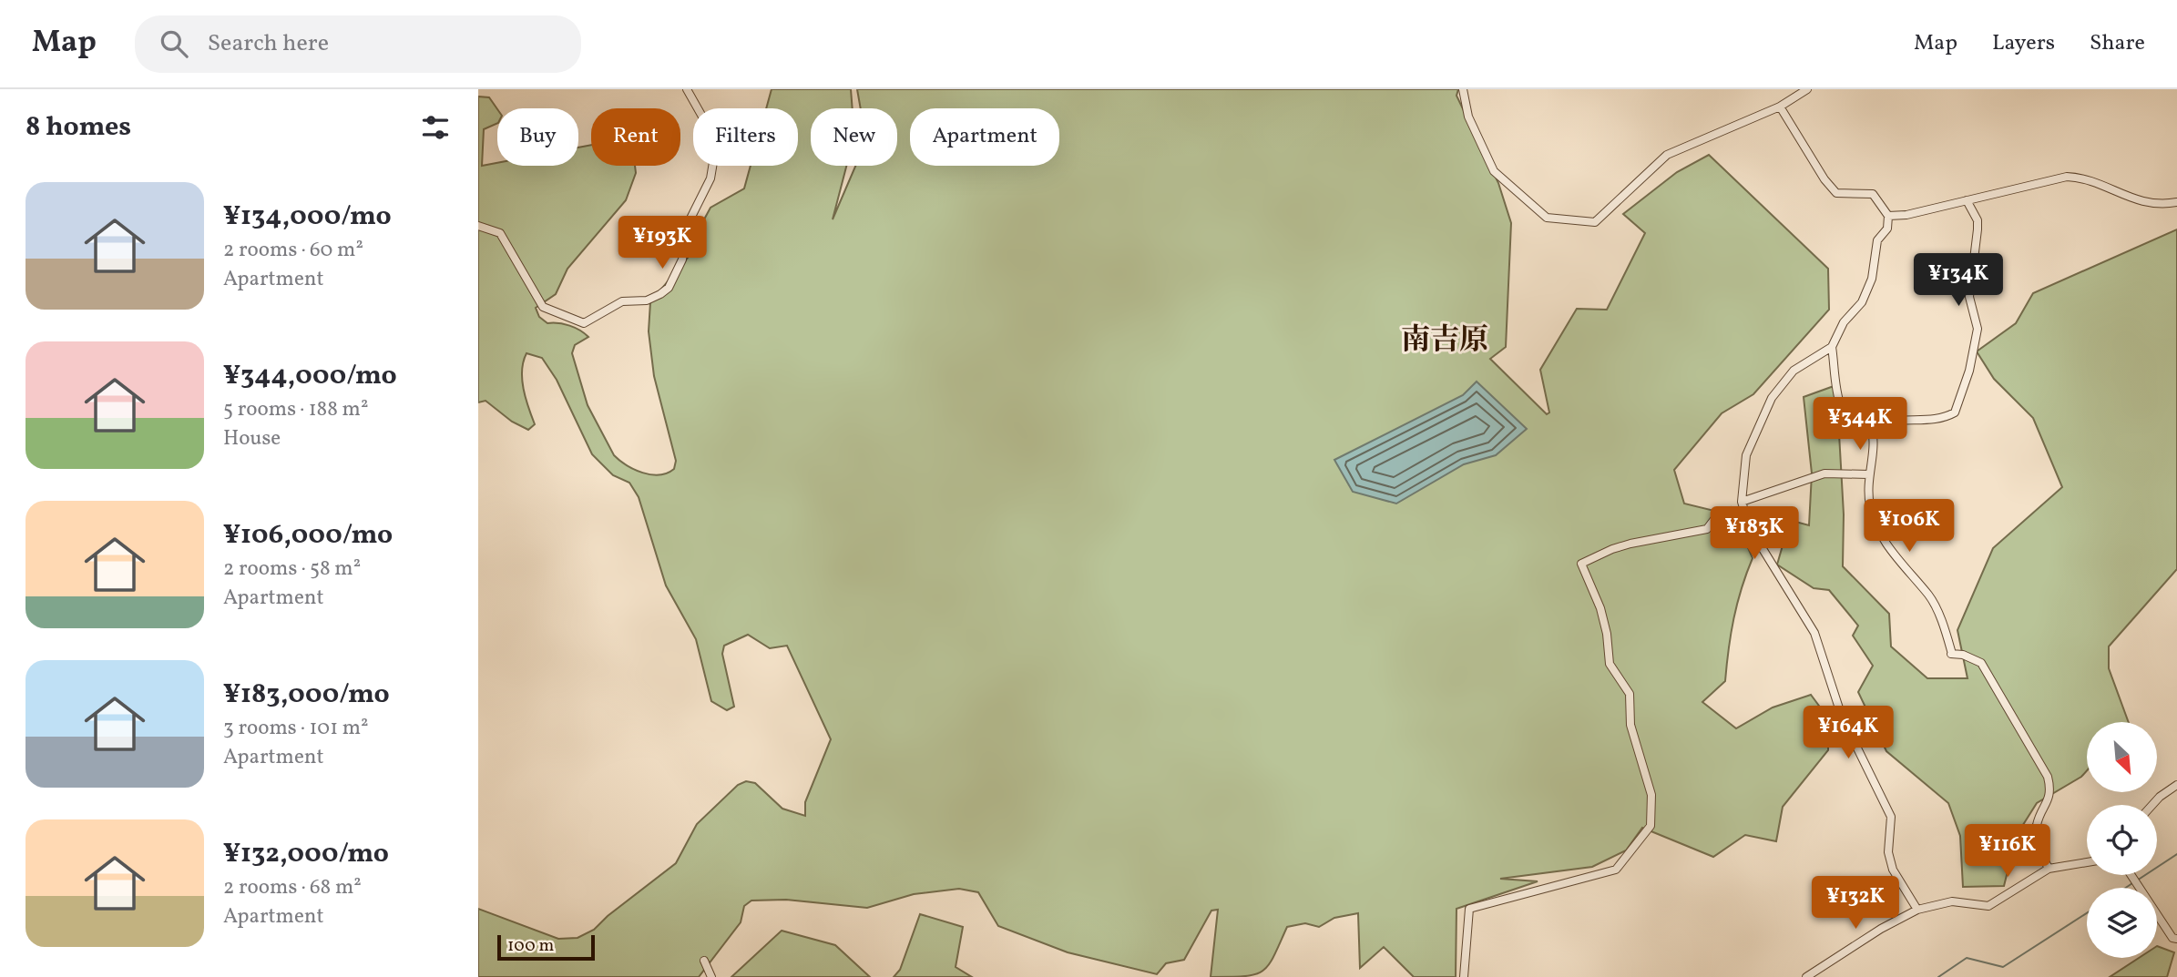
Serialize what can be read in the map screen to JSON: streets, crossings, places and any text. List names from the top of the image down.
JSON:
{
  "districts": ["南吉原"],
  "scale_bar": "100 m",
  "north": "bottom right",
  "page": {
    "header": "Map",
    "search": "Search here",
    "nav": ["Map", "Layers", "Share"],
    "heading": "8 homes",
    "chip": [
      "Buy",
      "Rent",
      "Filters",
      "New",
      "Apartment"
    ],
    "list": [
      {
        "name": "¥134,000/mo",
        "note": "2 rooms · 60 m² · Apartment"
      },
      {
        "name": "¥344,000/mo",
        "note": "5 rooms · 188 m² · House"
      },
      {
        "name": "¥106,000/mo",
        "note": "2 rooms · 58 m² · Apartment"
      },
      {
        "name": "¥183,000/mo",
        "note": "3 rooms · 101 m² · Apartment"
      },
      {
        "name": "¥132,000/mo",
        "note": "2 rooms · 68 m² · Apartment"
      }
    ],
    "price": [
      "¥193K",
      "¥134K",
      "¥344K",
      "¥106K",
      "¥183K",
      "¥164K",
      "¥116K",
      "¥132K"
    ],
    "scale": "100 m"
  }
}
